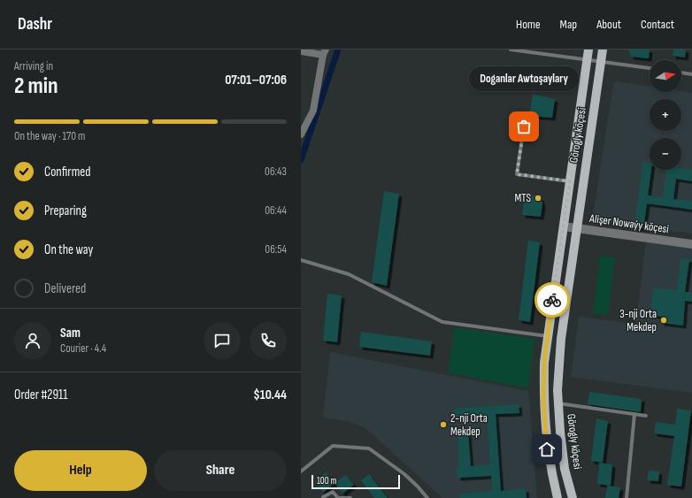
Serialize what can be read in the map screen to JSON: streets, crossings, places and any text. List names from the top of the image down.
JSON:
{
  "streets": {
    "main road": ["Görogly köçesi"],
    "street": ["Alişer Nowaýy köçesi"]
  },
  "crossings": [
    ["Görogly köçesi", "Alişer Nowaýy köçesi"]
  ],
  "places": [
    "Doganlar Awtoşaylary",
    "MTS",
    "3-nji Orta Mekdep",
    "2-nji Orta Mekdep"
  ],
  "scale_bar": "100 m",
  "north": "right",
  "page": {
    "header": "Dashr",
    "nav": [
      "Home",
      "Map",
      "About",
      "Contact"
    ],
    "heading": ["2 min", "Arriving in", "07:01–07:06"],
    "panel": [
      "Sam",
      "Courier · 4.4",
      "Order #2911",
      "$10.44"
    ],
    "map_buttons": ["+", "−"],
    "bubble": "Doganlar Awtoşaylary",
    "bar": "On the way · 170 m",
    "list": [
      ["Confirmed", "06:43"],
      ["Preparing", "06:44"],
      ["On the way", "06:54"],
      "Delivered"
    ],
    "buttons": ["Help", "Share"],
    "scale": "100 m"
  }
}
